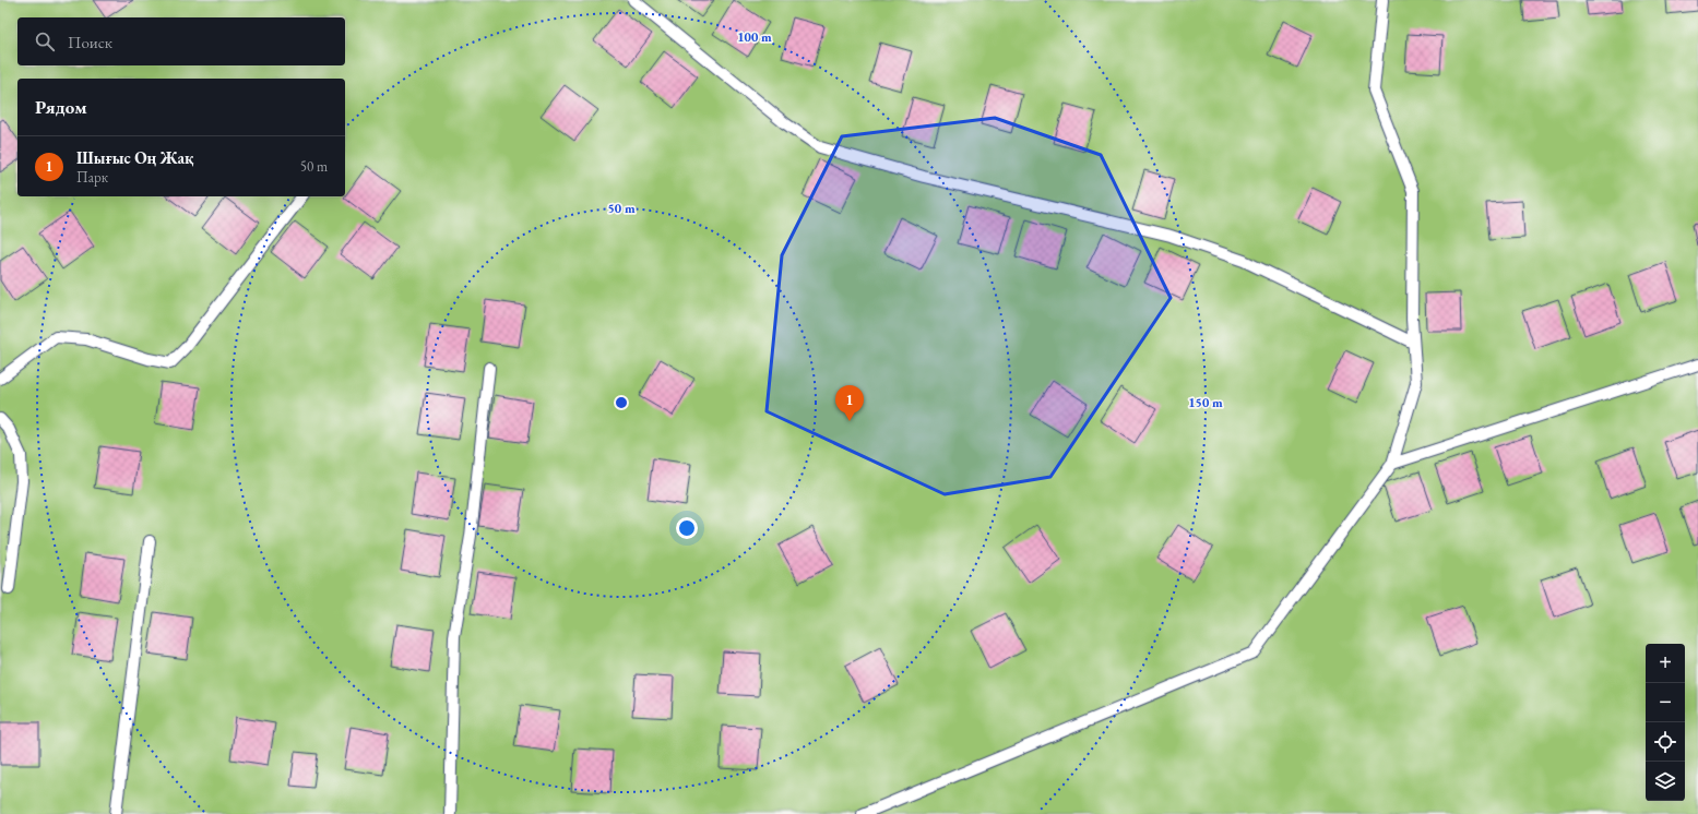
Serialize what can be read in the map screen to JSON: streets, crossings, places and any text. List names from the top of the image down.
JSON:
{
  "page": {
    "search": "Поиск",
    "heading": "Рядом",
    "list": [
      {
        "mark": "1",
        "name": "Шығыс Оң Жақ",
        "note": "Парк",
        "value": "50 m"
      }
    ],
    "pins": "1",
    "map_buttons": ["+", "−"]
  },
  "rings": ["100 m", "50 m", "150 m"]
}
